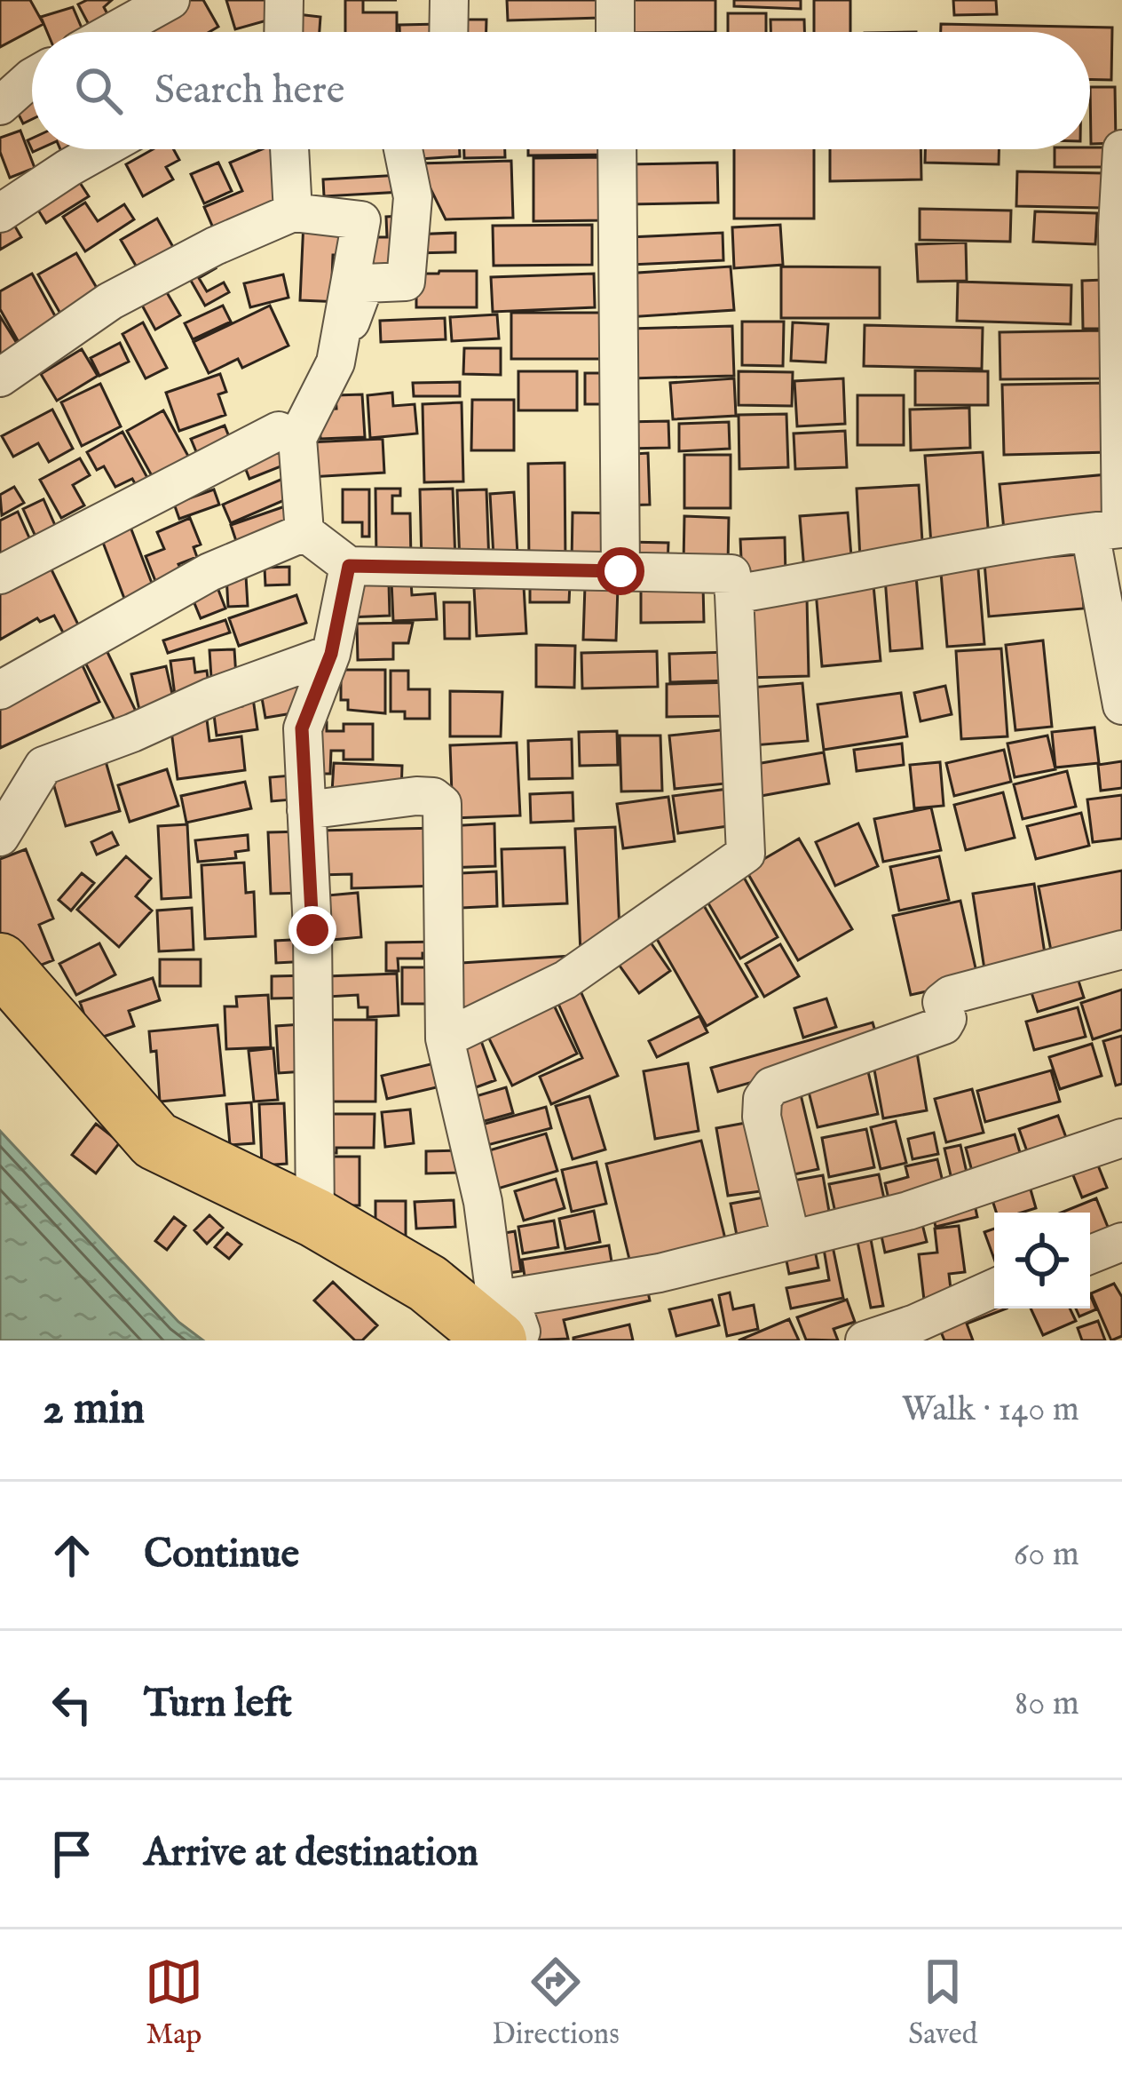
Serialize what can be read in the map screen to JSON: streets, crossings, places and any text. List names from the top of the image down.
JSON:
{
  "page": {
    "search": "Search here",
    "heading": ["2 min", "Walk · 140 m"],
    "list": [
      ["Continue", "60 m"],
      ["Turn left", "80 m"],
      "Arrive at destination"
    ],
    "nav": ["Map", "Directions", "Saved"]
  }
}
